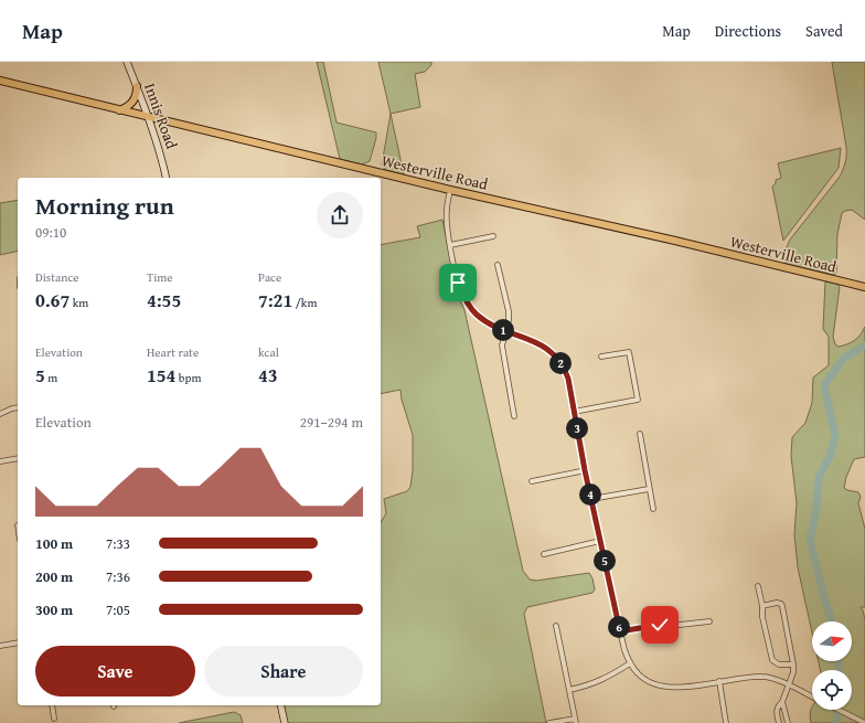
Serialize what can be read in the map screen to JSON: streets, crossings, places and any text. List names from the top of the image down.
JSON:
{
  "streets": {
    "main road": ["Innis Road", "Westerville Road"]
  },
  "crossings": [
    ["Innis Road", "Westerville Road"]
  ],
  "north": "right",
  "page": {
    "header": "Map",
    "nav": ["Map", "Directions", "Saved"],
    "heading": ["Morning run", "09:10"],
    "stats": [
      ["Distance", "0.67 km"],
      ["Time", "4:55"],
      ["Pace", "7:21 /km"],
      ["Elevation", "5 m"],
      ["Heart rate", "154 bpm"],
      ["kcal", "43"]
    ],
    "pins": [
      "1",
      "2",
      "3",
      "4",
      "5",
      "6"
    ],
    "chart": ["Elevation", "291–294 m"],
    "list": [
      {
        "name": "100 m",
        "note": "7:33"
      },
      {
        "name": "200 m",
        "note": "7:36"
      },
      {
        "name": "300 m",
        "note": "7:05"
      }
    ],
    "buttons": ["Save", "Share"]
  }
}
